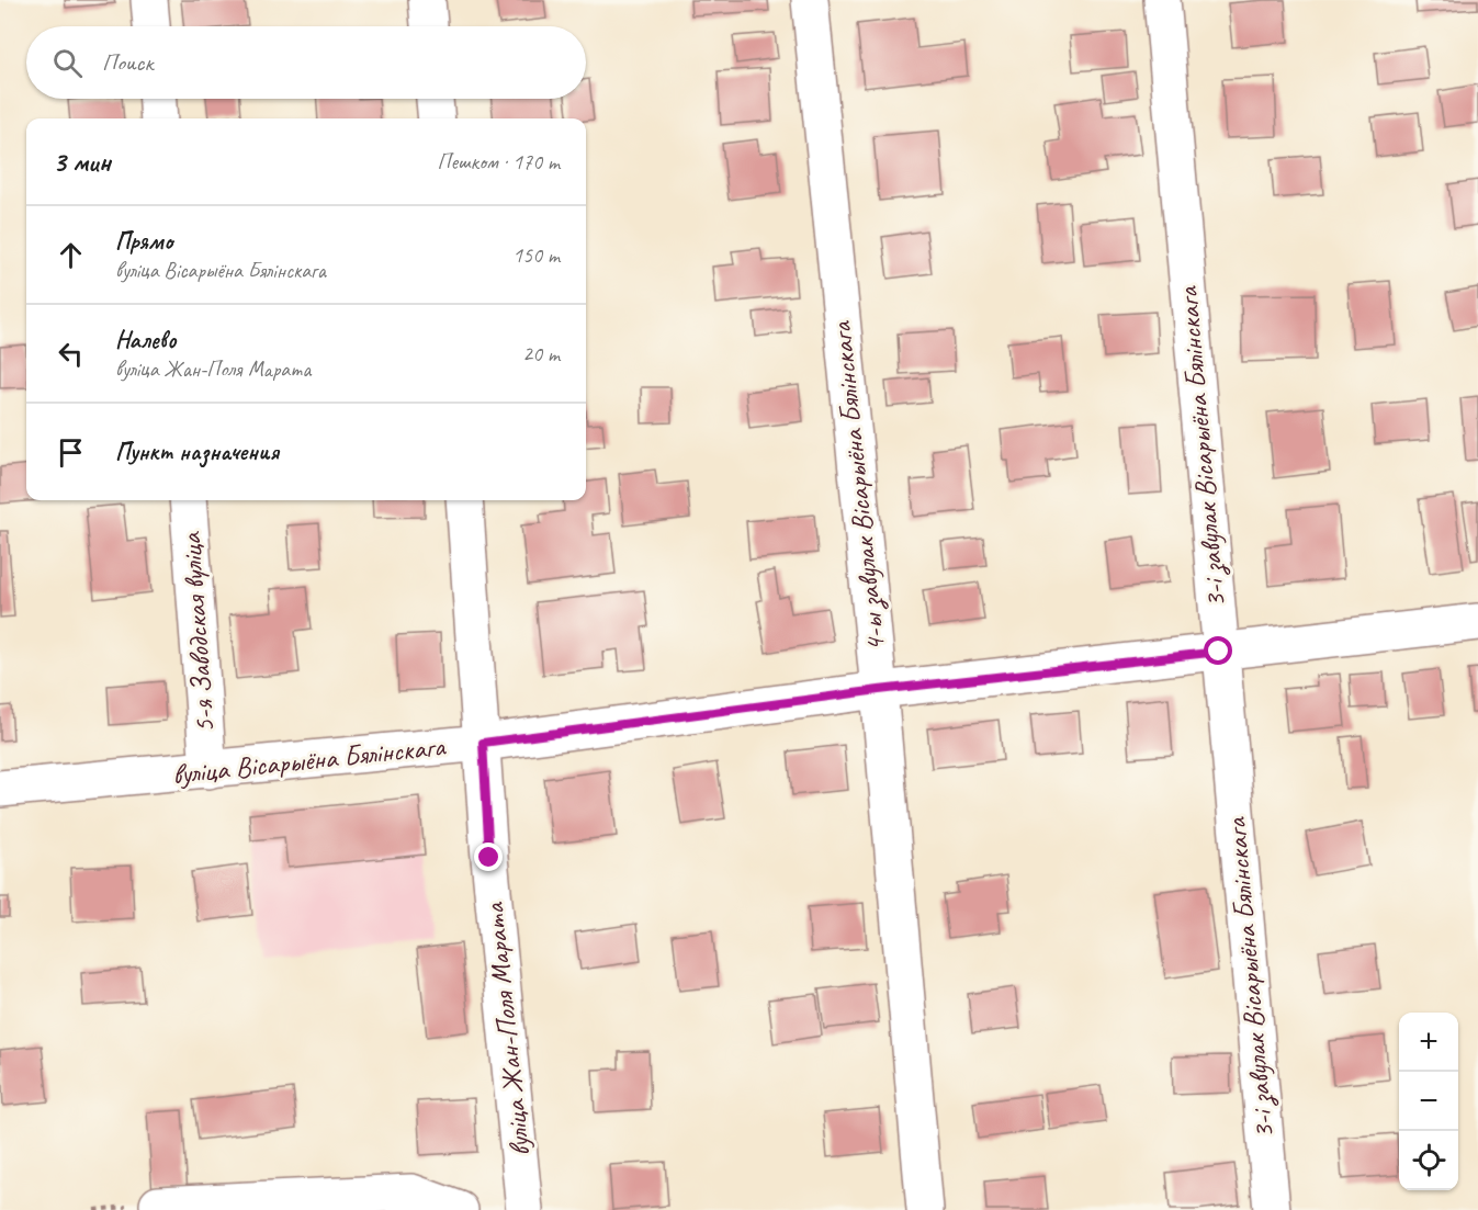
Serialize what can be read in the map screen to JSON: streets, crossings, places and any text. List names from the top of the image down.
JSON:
{
  "streets": {
    "street": [
      "3-і завулак Вісарыёна Бялінскага",
      "4-ы завулак Вісарыёна Бялінскага",
      "5-я Заводская вуліца",
      "вуліца Вісарыёна Бялінскага",
      "вуліца Жан-Поля Марата"
    ]
  },
  "crossings": [
    ["3-і завулак Вісарыёна Бялінскага", "вуліца Вісарыёна Бялінскага"],
    ["4-ы завулак Вісарыёна Бялінскага", "вуліца Вісарыёна Бялінскага"],
    ["5-я Заводская вуліца", "вуліца Вісарыёна Бялінскага"],
    ["вуліца Вісарыёна Бялінскага", "вуліца Жан-Поля Марата"]
  ],
  "page": {
    "search": "Поиск",
    "heading": ["3 мин", "Пешком · 170 m"],
    "list": [
      ["Прямо", "вуліца Вісарыёна Бялінскага", "150 m"],
      ["Налево", "вуліца Жан-Поля Марата", "20 m"],
      "Пункт назначения"
    ],
    "map_buttons": ["+", "−"]
  }
}
